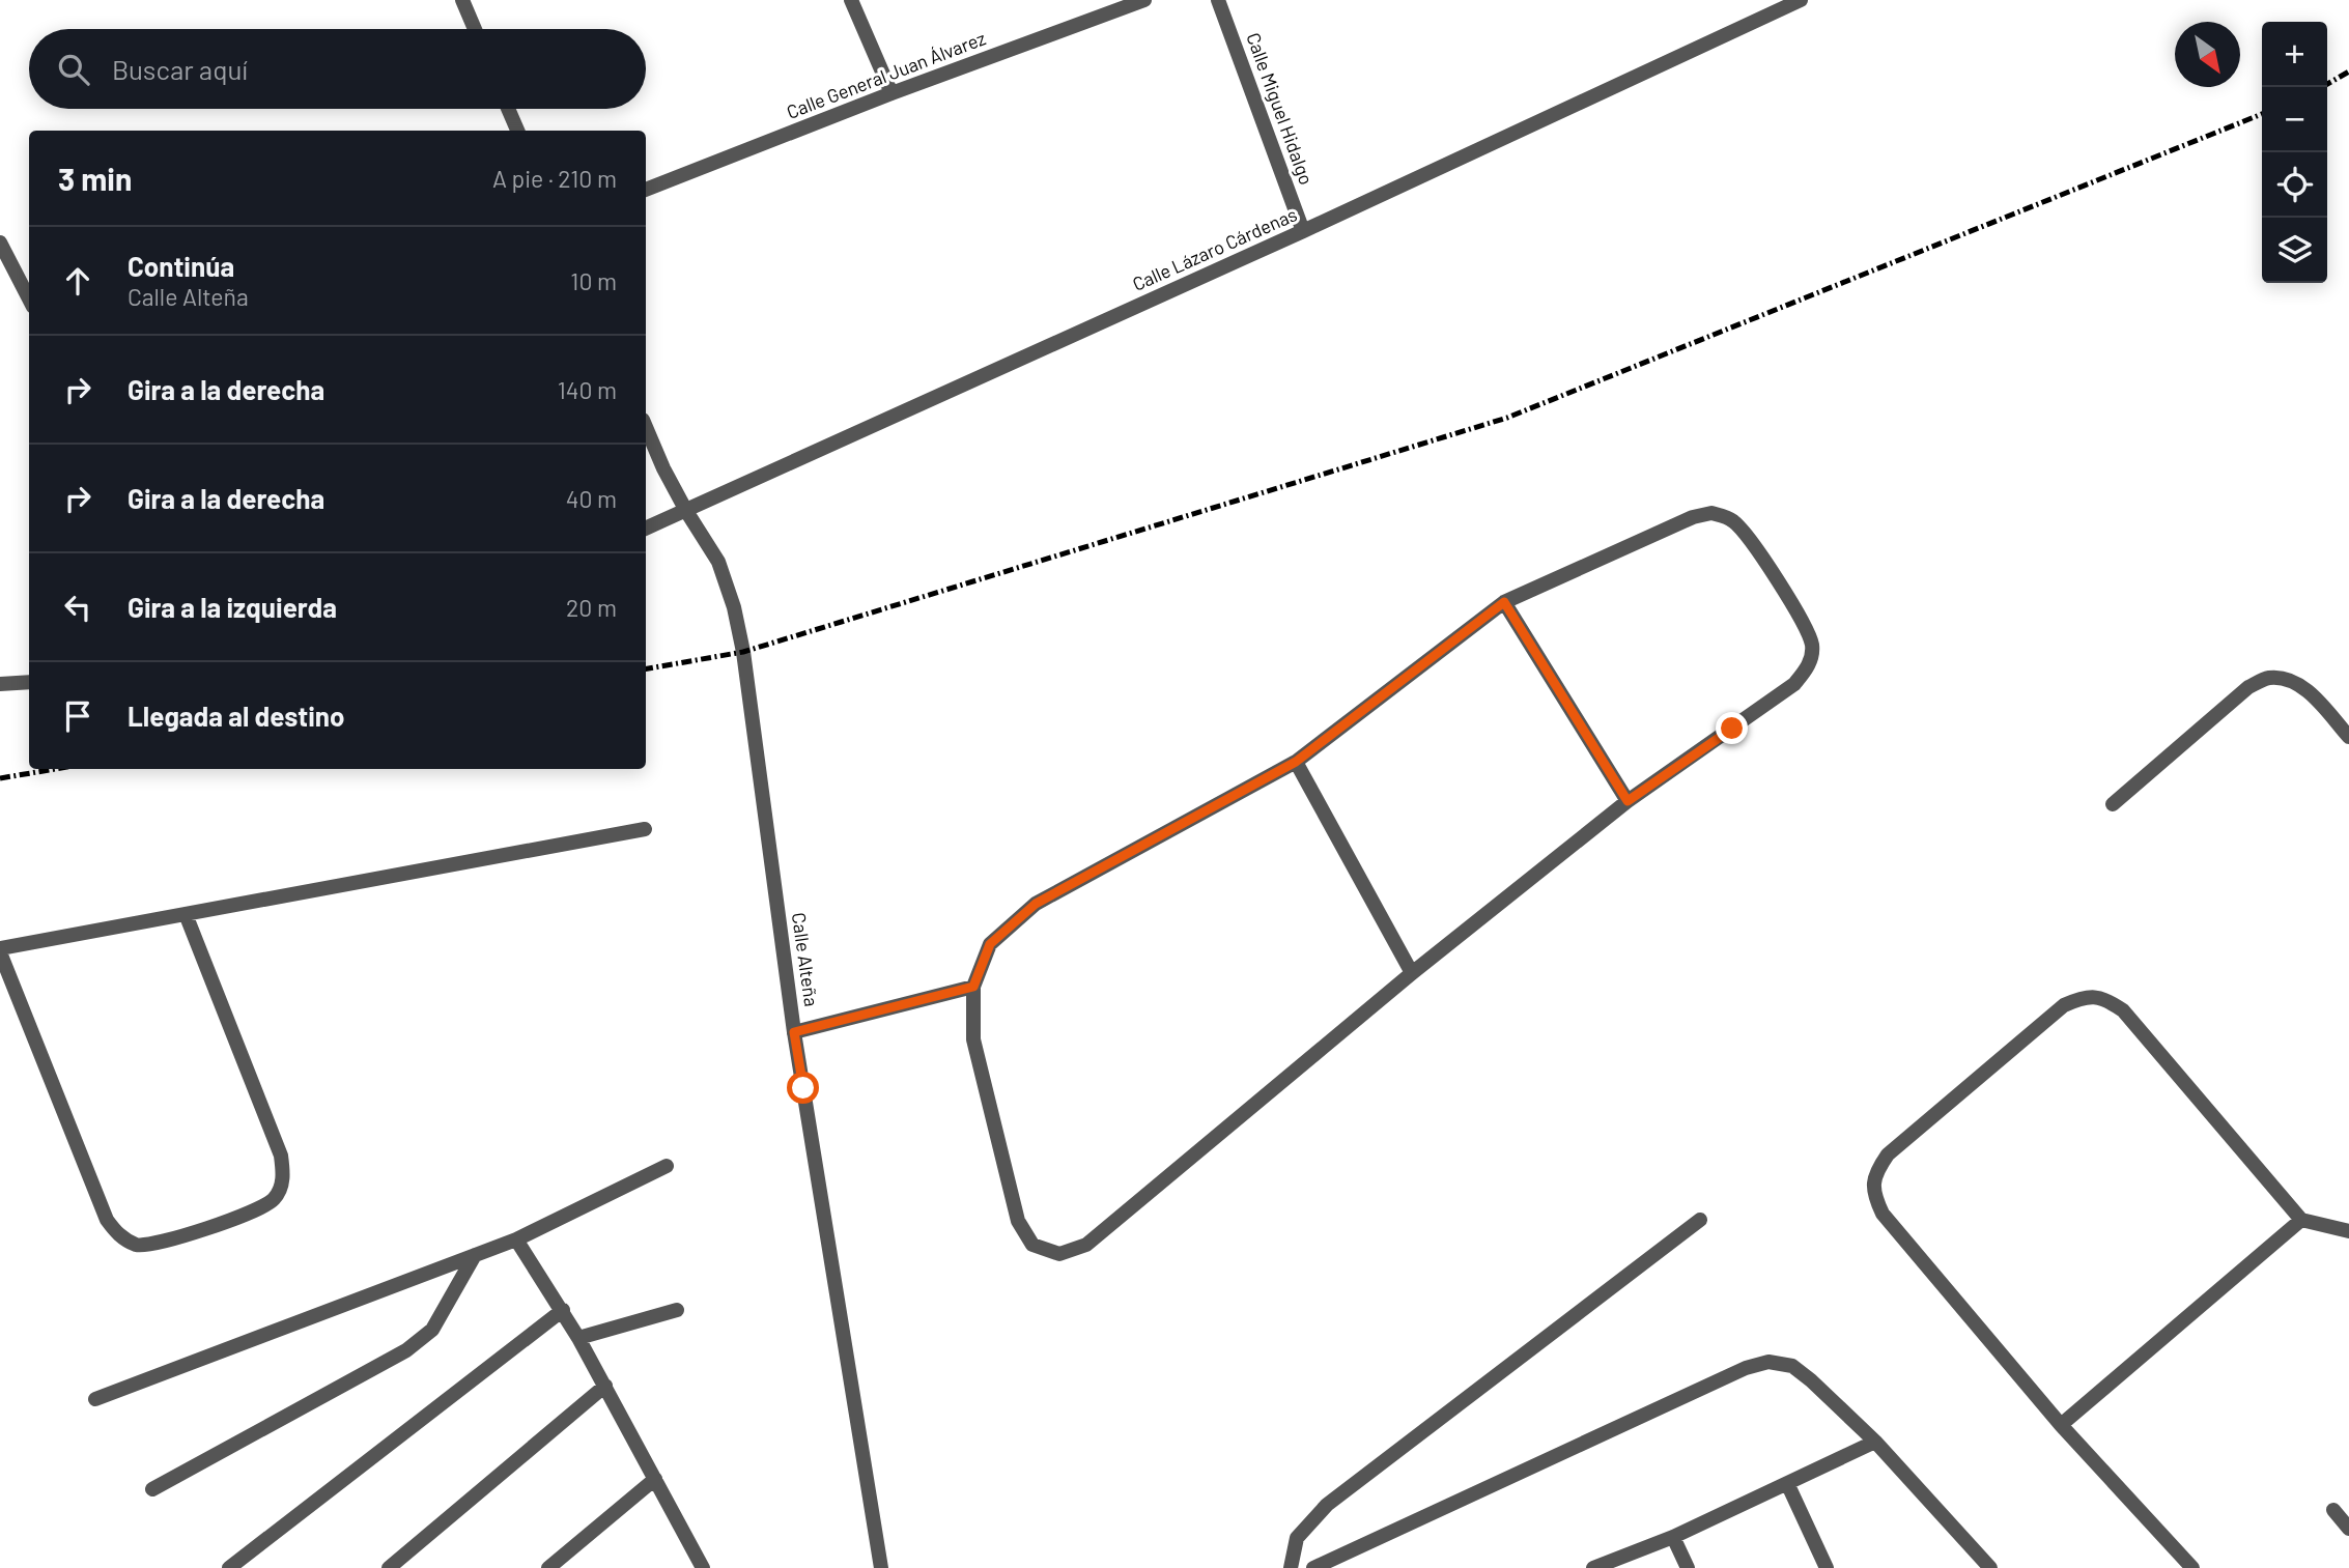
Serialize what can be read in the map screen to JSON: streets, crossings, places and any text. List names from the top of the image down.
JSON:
{
  "streets": {
    "street": [
      "Calle General Juan Álvarez",
      "Calle Miguel Hidalgo",
      "Calle Lázaro Cárdenas",
      "Calle Alteña"
    ]
  },
  "crossings": [
    ["Calle Miguel Hidalgo", "Calle Lázaro Cárdenas"],
    ["Calle Lázaro Cárdenas", "Calle Alteña"]
  ],
  "north": "bottom right",
  "page": {
    "map_buttons": ["+", "−"],
    "search": "Buscar aquí",
    "heading": ["3 min", "A pie · 210 m"],
    "list": [
      ["Continúa", "Calle Alteña", "10 m"],
      ["Gira a la derecha", "140 m"],
      ["Gira a la derecha", "40 m"],
      ["Gira a la izquierda", "20 m"],
      "Llegada al destino"
    ]
  }
}
